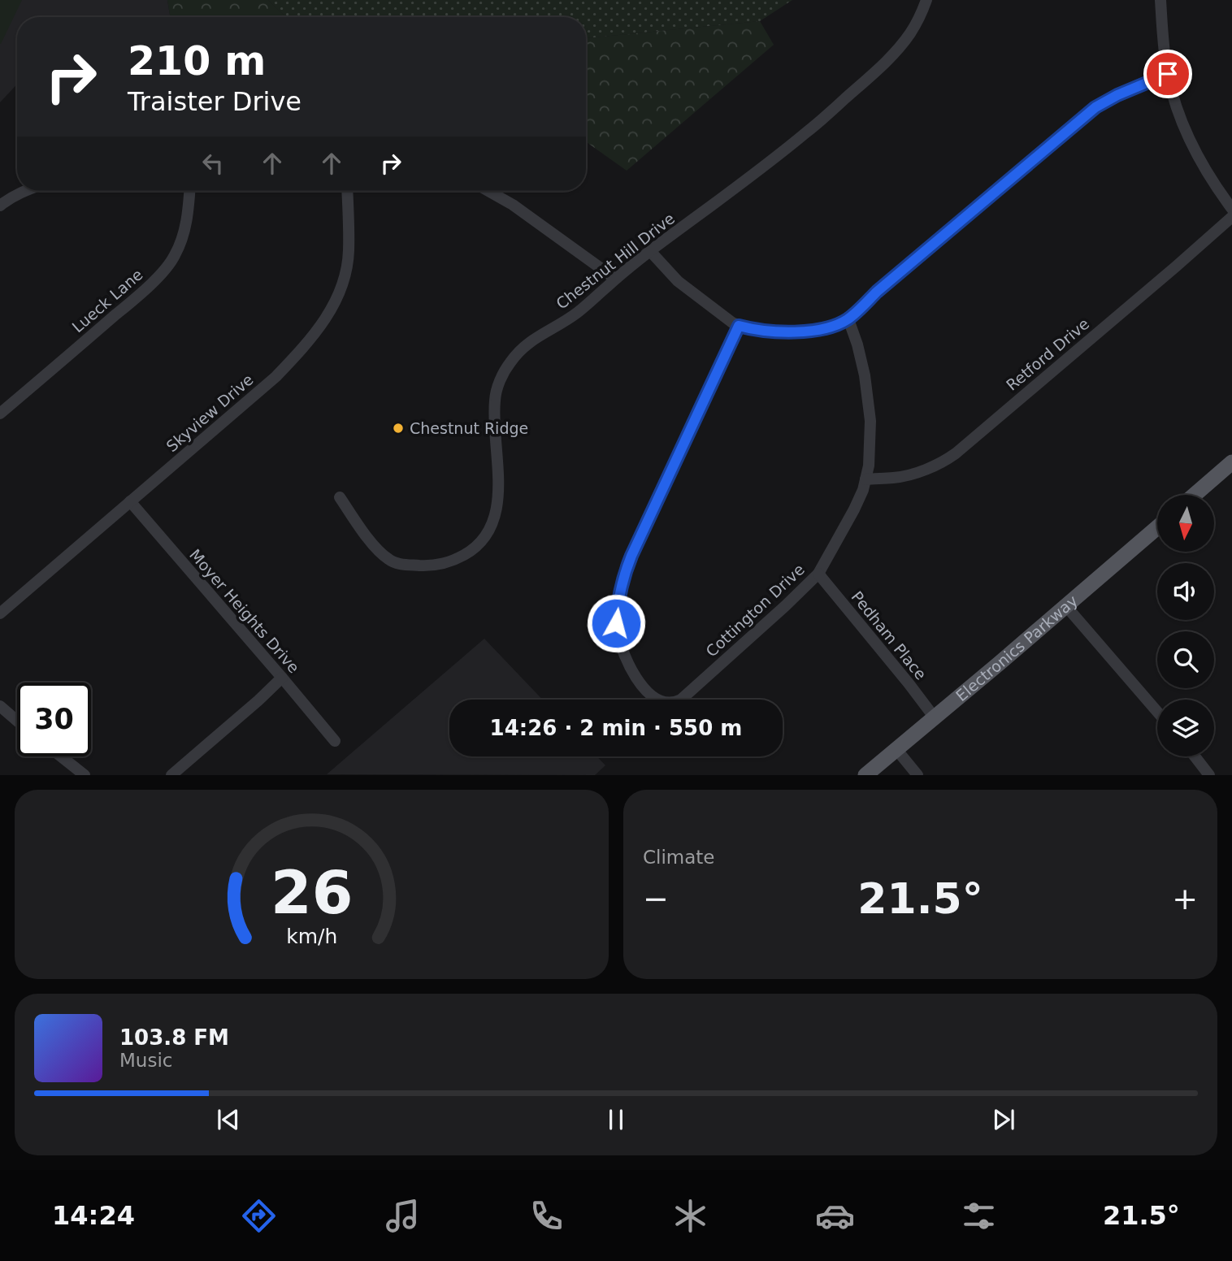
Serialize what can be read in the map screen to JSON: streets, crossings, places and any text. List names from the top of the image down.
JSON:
{
  "streets": {
    "main road": ["Electronics Parkway"],
    "street": [
      "Chestnut Hill Drive",
      "Lueck Lane",
      "Retford Drive",
      "Skyview Drive",
      "Cottington Drive",
      "Moyer Heights Drive",
      "Pedham Place"
    ]
  },
  "crossings": [
    ["Retford Drive", "Cottington Drive"],
    ["Skyview Drive", "Moyer Heights Drive"],
    ["Cottington Drive", "Pedham Place"],
    ["Pedham Place", "Electronics Parkway"]
  ],
  "places": ["Chestnut Ridge"],
  "north": "bottom",
  "page": {
    "turn": ["210 m", "Traister Drive"],
    "limit": "30",
    "trip": "14:26 · 2 min · 550 m",
    "tile": "Climate",
    "heat": ["−", "21.5°", "+"],
    "song": ["103.8 FM", "Music"],
    "tabs": ["14:24", "21.5°"],
    "gauge": ["26", "km/h"]
  }
}
